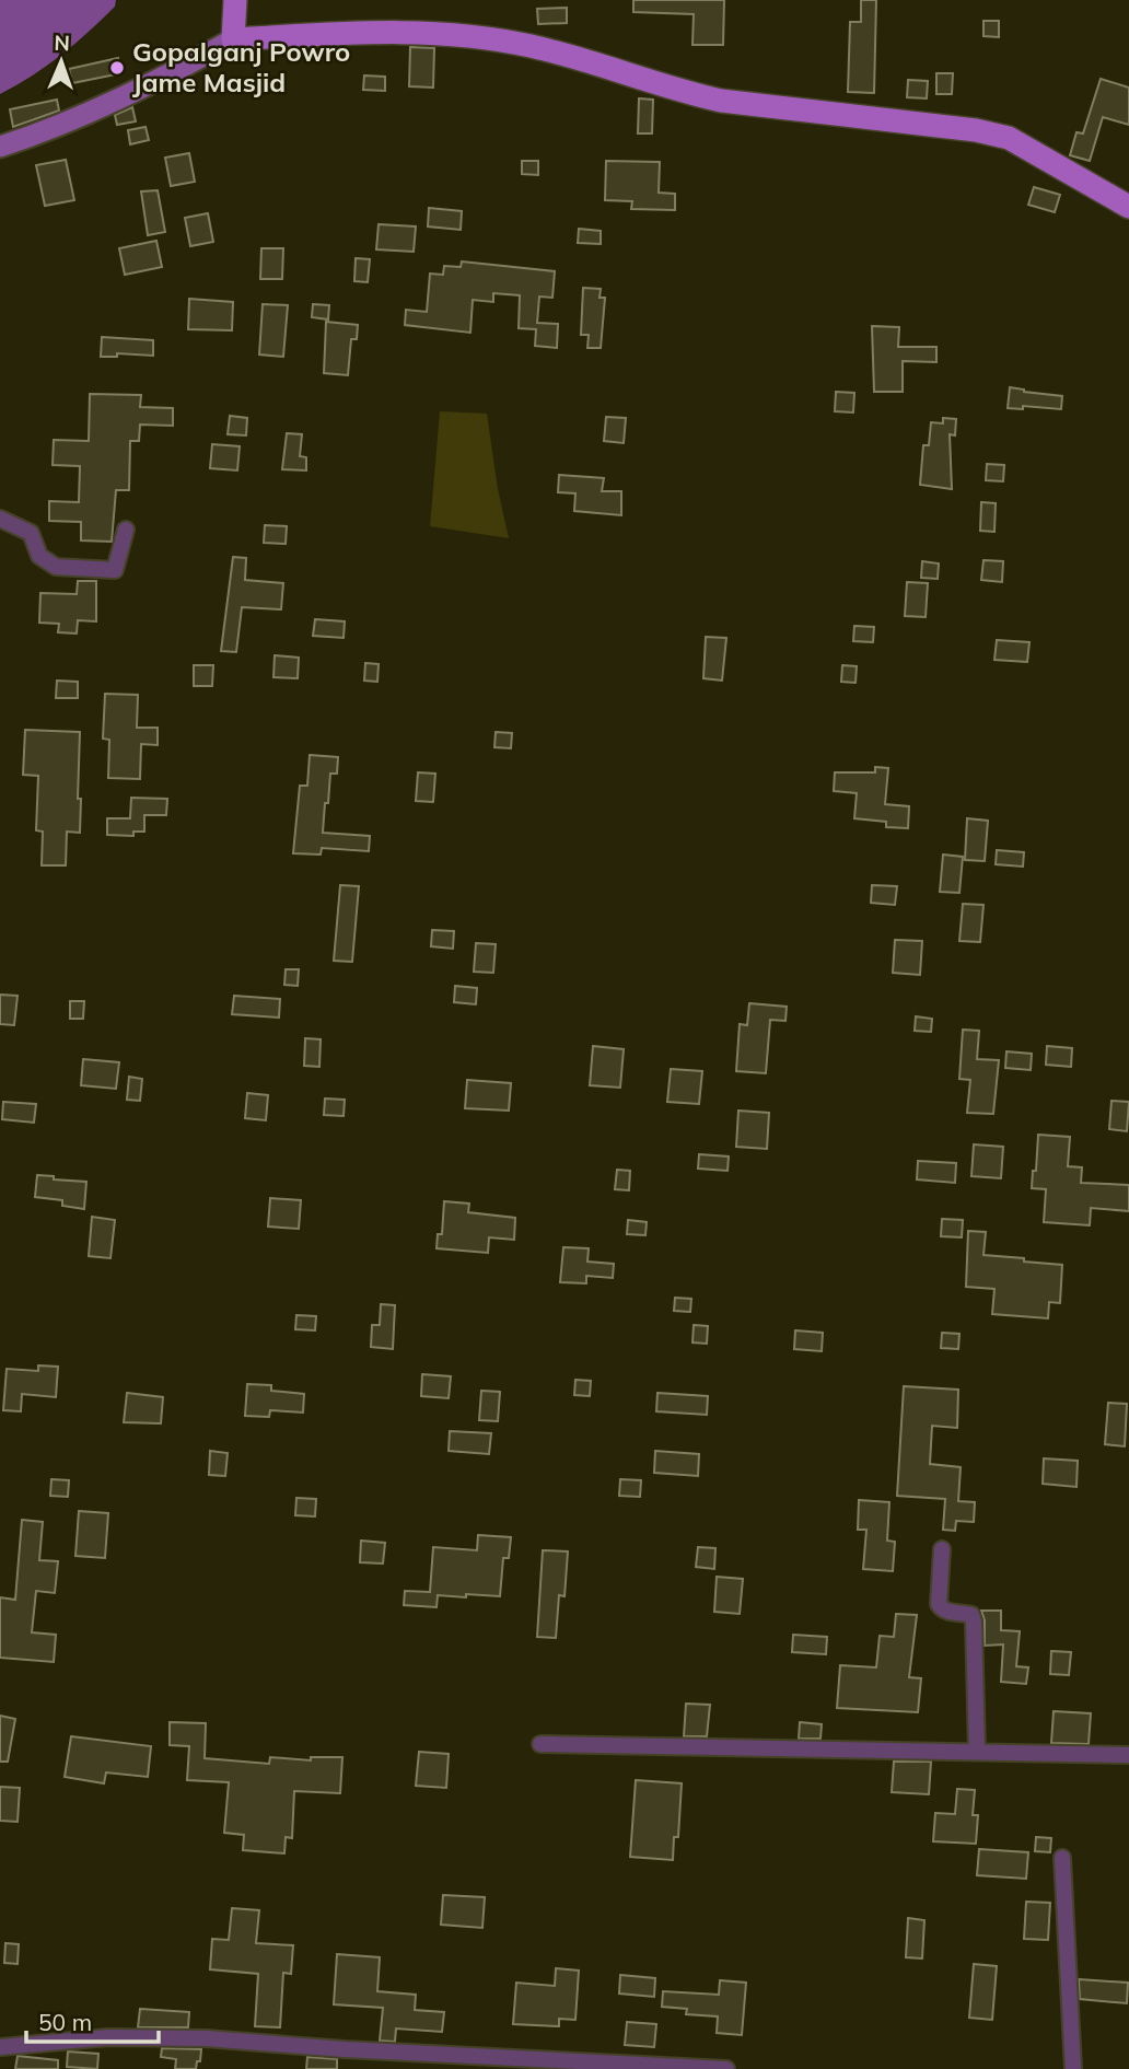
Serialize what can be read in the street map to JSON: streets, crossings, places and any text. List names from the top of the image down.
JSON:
{
  "places": ["Gopalganj Powro Jame Masjid"],
  "scale_bar": "50 m",
  "north": "top"
}
